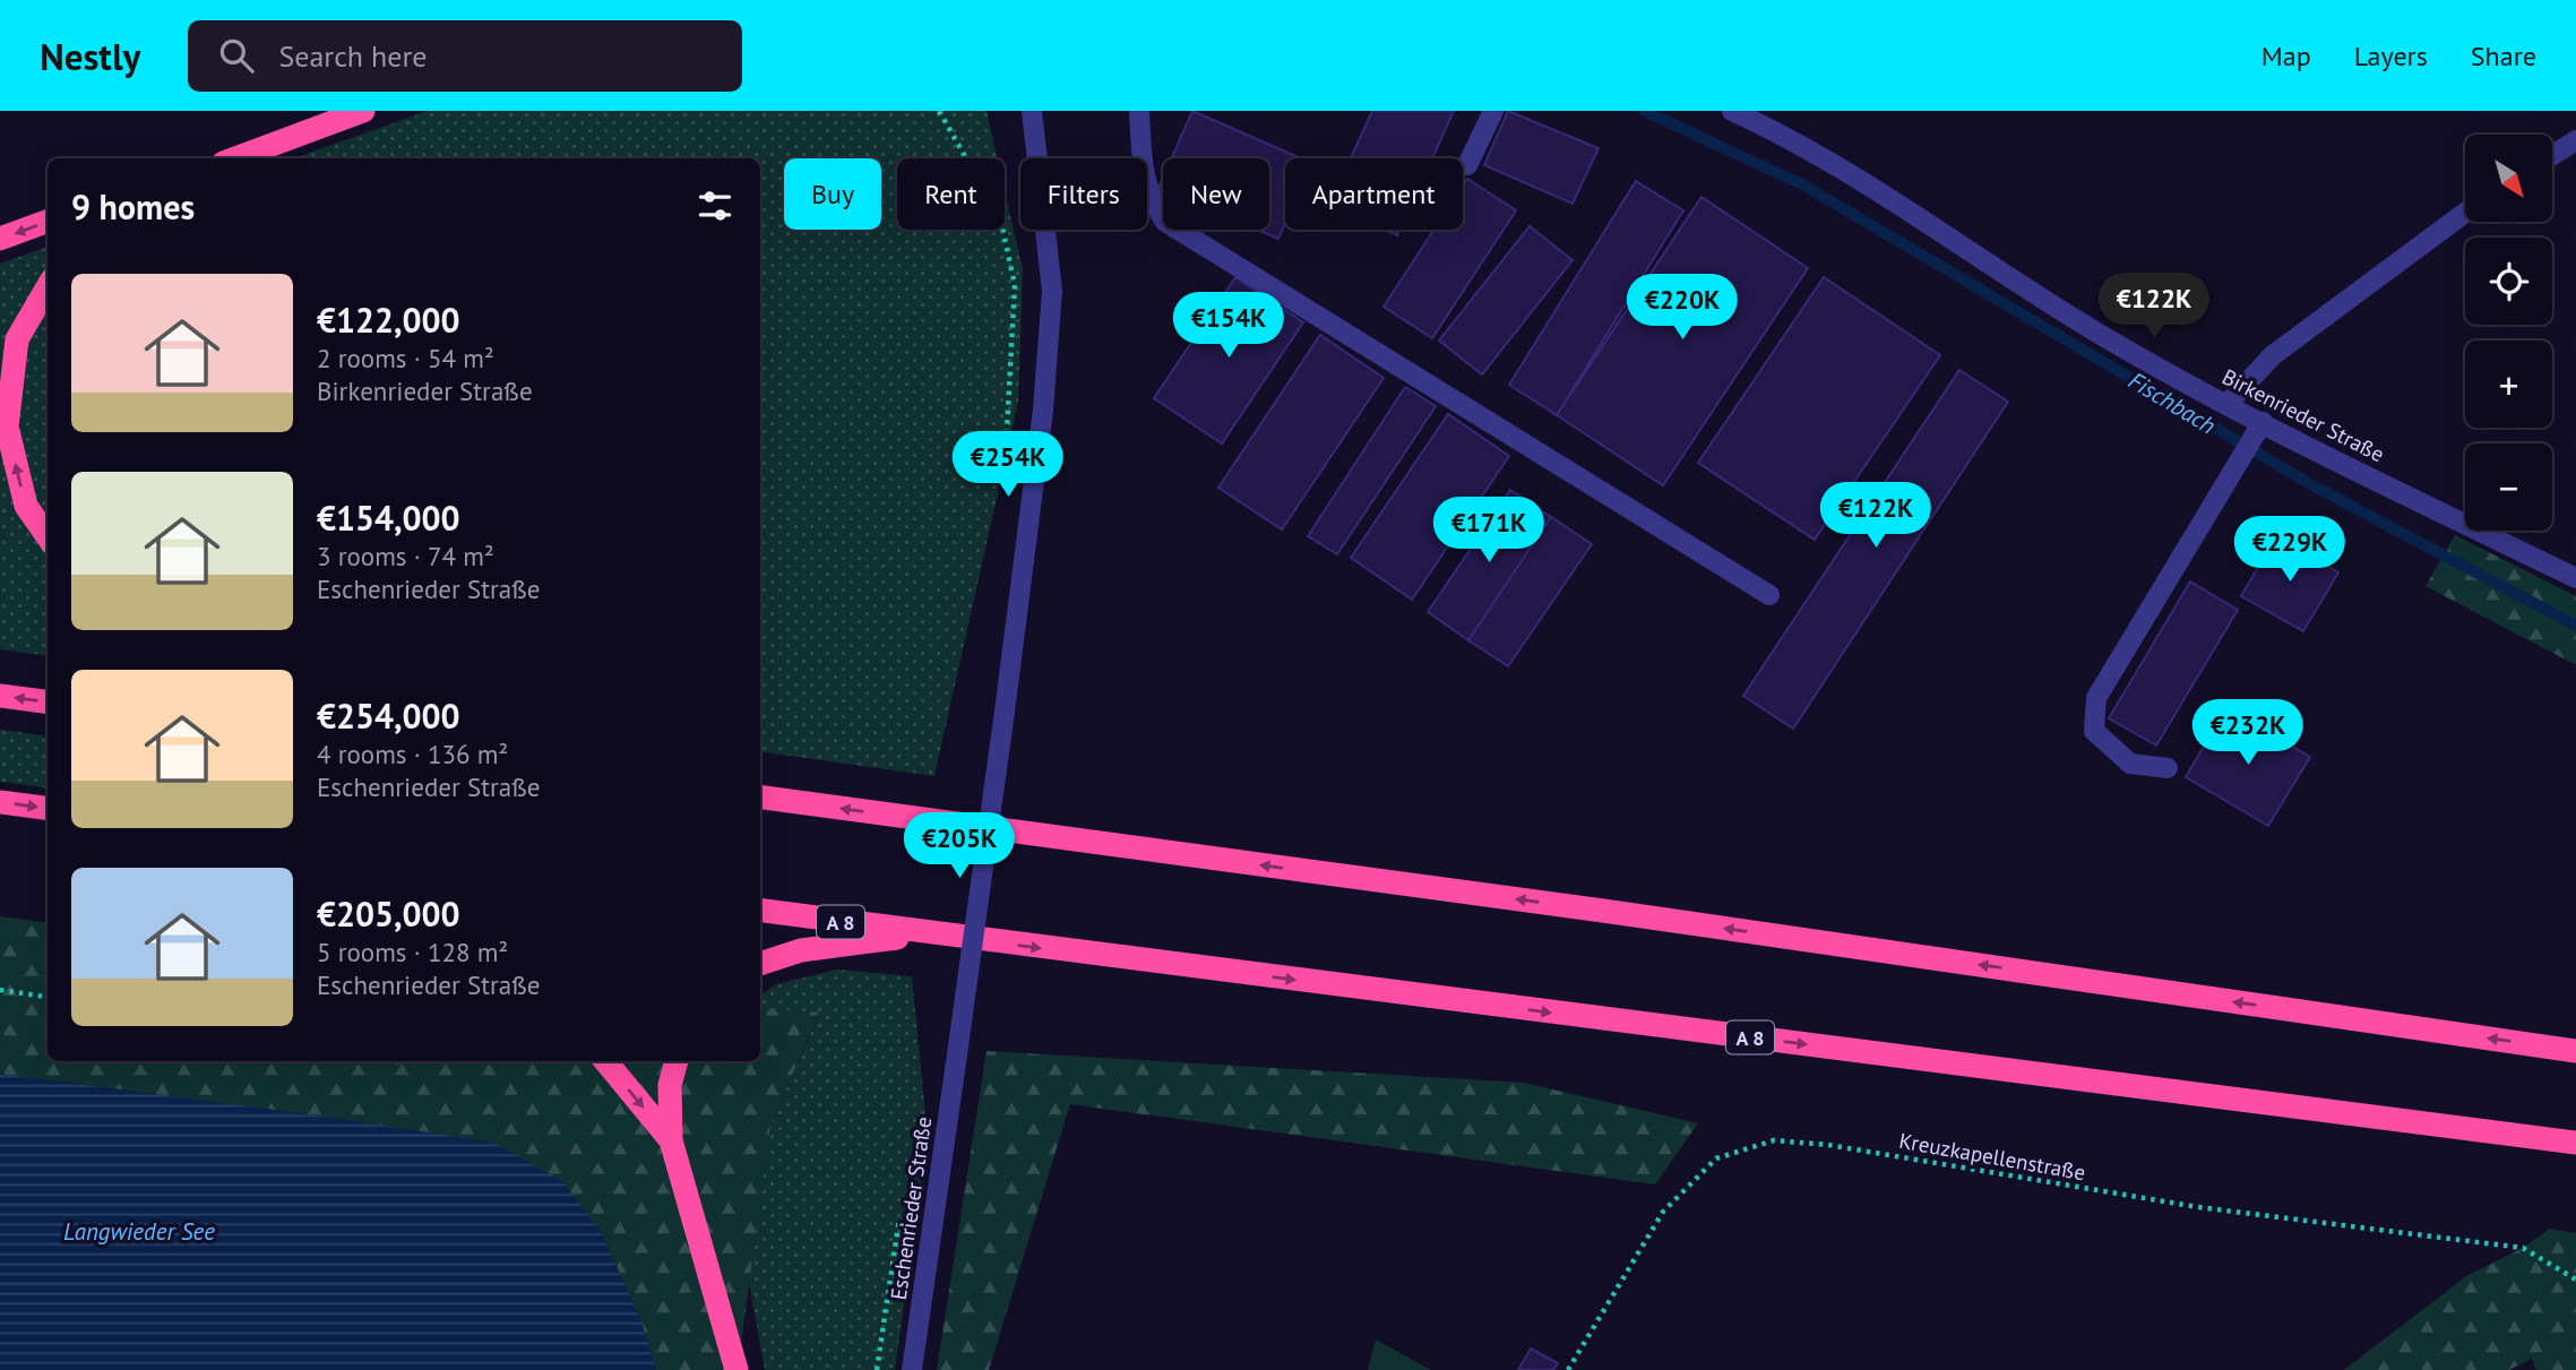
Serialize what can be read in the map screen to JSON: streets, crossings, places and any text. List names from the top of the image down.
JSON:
{
  "streets": {
    "highway": ["A 8"],
    "street": ["Birkenrieder Straße", "Eschenrieder Straße"],
    "path": ["Kreuzkapellenstraße"]
  },
  "water": ["Fischbach", "Langwieder See"],
  "north": "bottom right",
  "page": {
    "header": "Nestly",
    "search": "Search here",
    "nav": ["Map", "Layers", "Share"],
    "map_buttons": ["+", "−"],
    "chip": [
      "Buy",
      "Rent",
      "Filters",
      "New",
      "Apartment"
    ],
    "heading": "9 homes",
    "list": [
      {
        "name": "€122,000",
        "note": "2 rooms · 54 m² · Birkenrieder Straße"
      },
      {
        "name": "€154,000",
        "note": "3 rooms · 74 m² · Eschenrieder Straße"
      },
      {
        "name": "€254,000",
        "note": "4 rooms · 136 m² · Eschenrieder Straße"
      },
      {
        "name": "€205,000",
        "note": "5 rooms · 128 m² · Eschenrieder Straße"
      }
    ],
    "price": [
      "€122K",
      "€220K",
      "€154K",
      "€254K",
      "€122K",
      "€171K",
      "€229K",
      "€232K",
      "€205K"
    ]
  }
}
